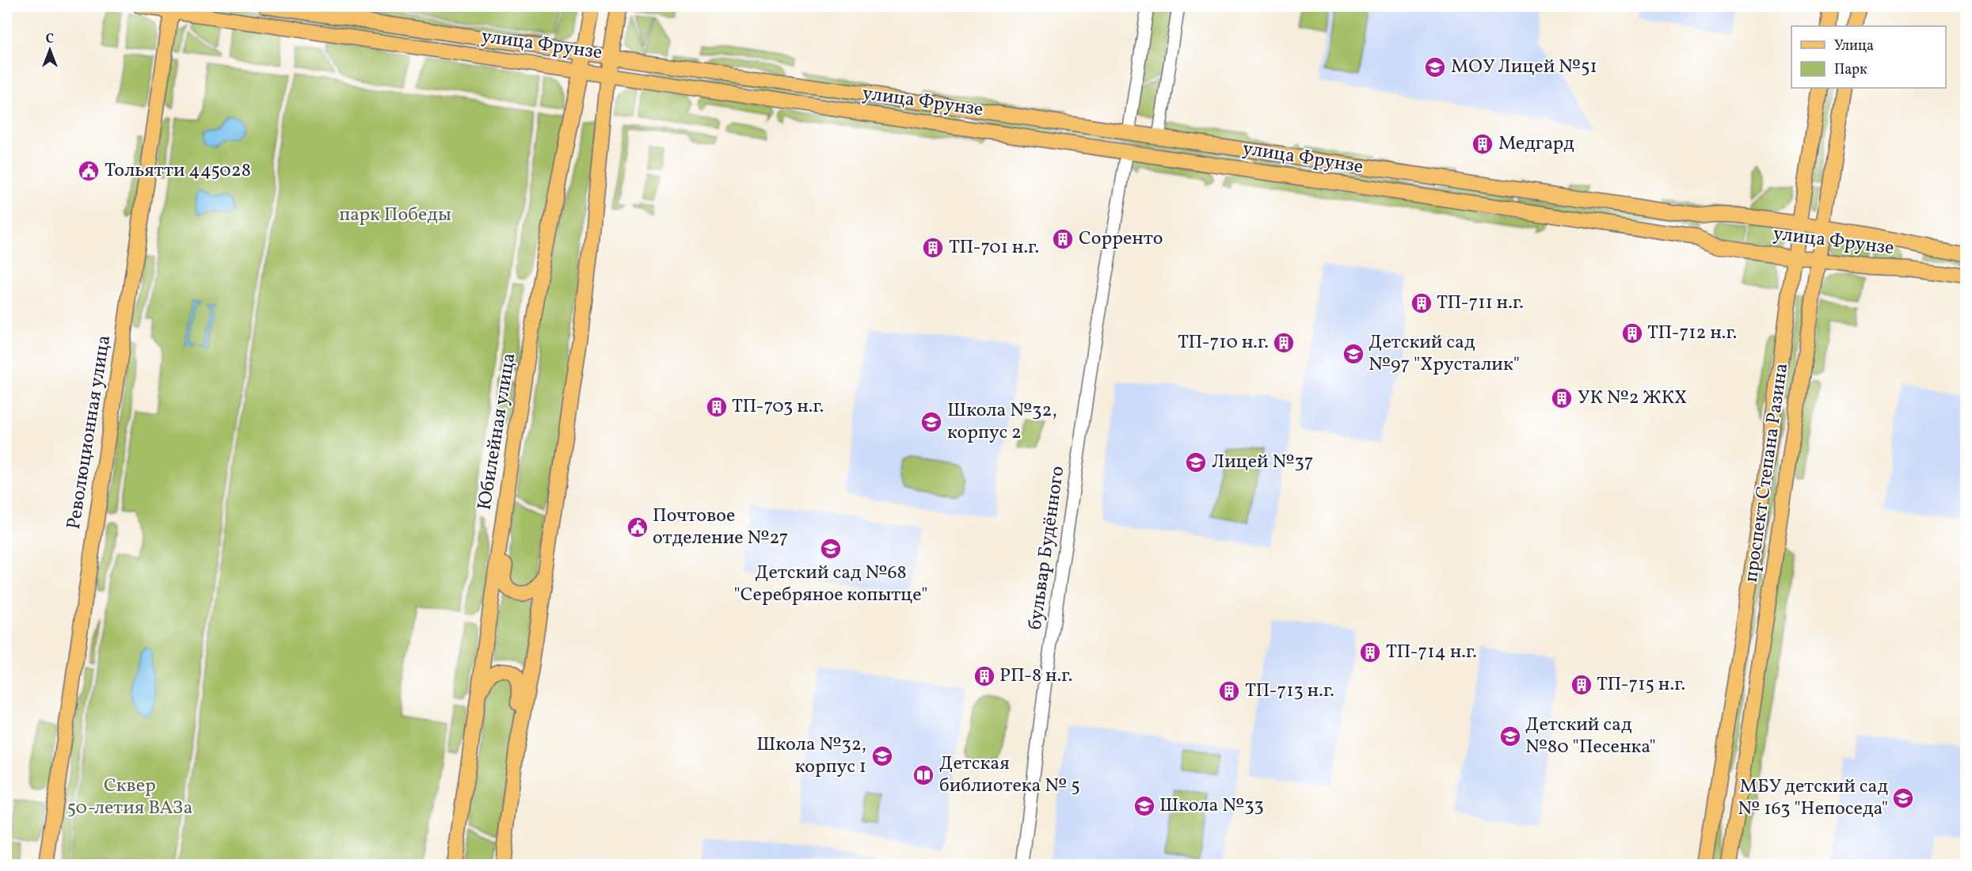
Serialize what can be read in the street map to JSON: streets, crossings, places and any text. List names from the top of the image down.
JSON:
{
  "streets": {
    "main road": [
      "улица Фрунзе",
      "Юбилейная улица",
      "Революционная улица",
      "проспект Степана Разина"
    ],
    "street": ["бульвар Будённого"]
  },
  "crossings": [
    ["улица Фрунзе", "Юбилейная улица"],
    ["улица Фрунзе", "Революционная улица"],
    ["улица Фрунзе", "проспект Степана Разина"],
    ["улица Фрунзе", "бульвар Будённого"]
  ],
  "parks": ["парк Победы", "Сквер 50-летия ВАЗа"],
  "places": {
    "school or university": [
      "МОУ Лицей №51",
      "Детский сад №97 \"Хрусталик\"",
      "Школа №32, корпус 2",
      "Лицей №37",
      "Детский сад №68 \"Серебряное копытце\"",
      "Детский сад №80 \"Песенка\"",
      "Школа №32, корпус 1",
      "МБУ детский сад № 163 \"Непоседа\"",
      "Школа №33"
    ],
    "building": [
      "Медгард",
      "Сорренто",
      "ТП-701 н.г.",
      "ТП-711 н.г.",
      "ТП-712 н.г.",
      "ТП-710 н.г.",
      "УК №2 ЖКХ",
      "ТП-703 н.г.",
      "ТП-714 н.г.",
      "РП-8 н.г.",
      "ТП-715 н.г.",
      "ТП-713 н.г."
    ],
    "public building": ["Тольятти 445028", "Почтовое отделение №27"],
    "library": ["Детская библиотека № 5"]
  },
  "legend": ["Улица", "Парк"],
  "north": "top"
}
